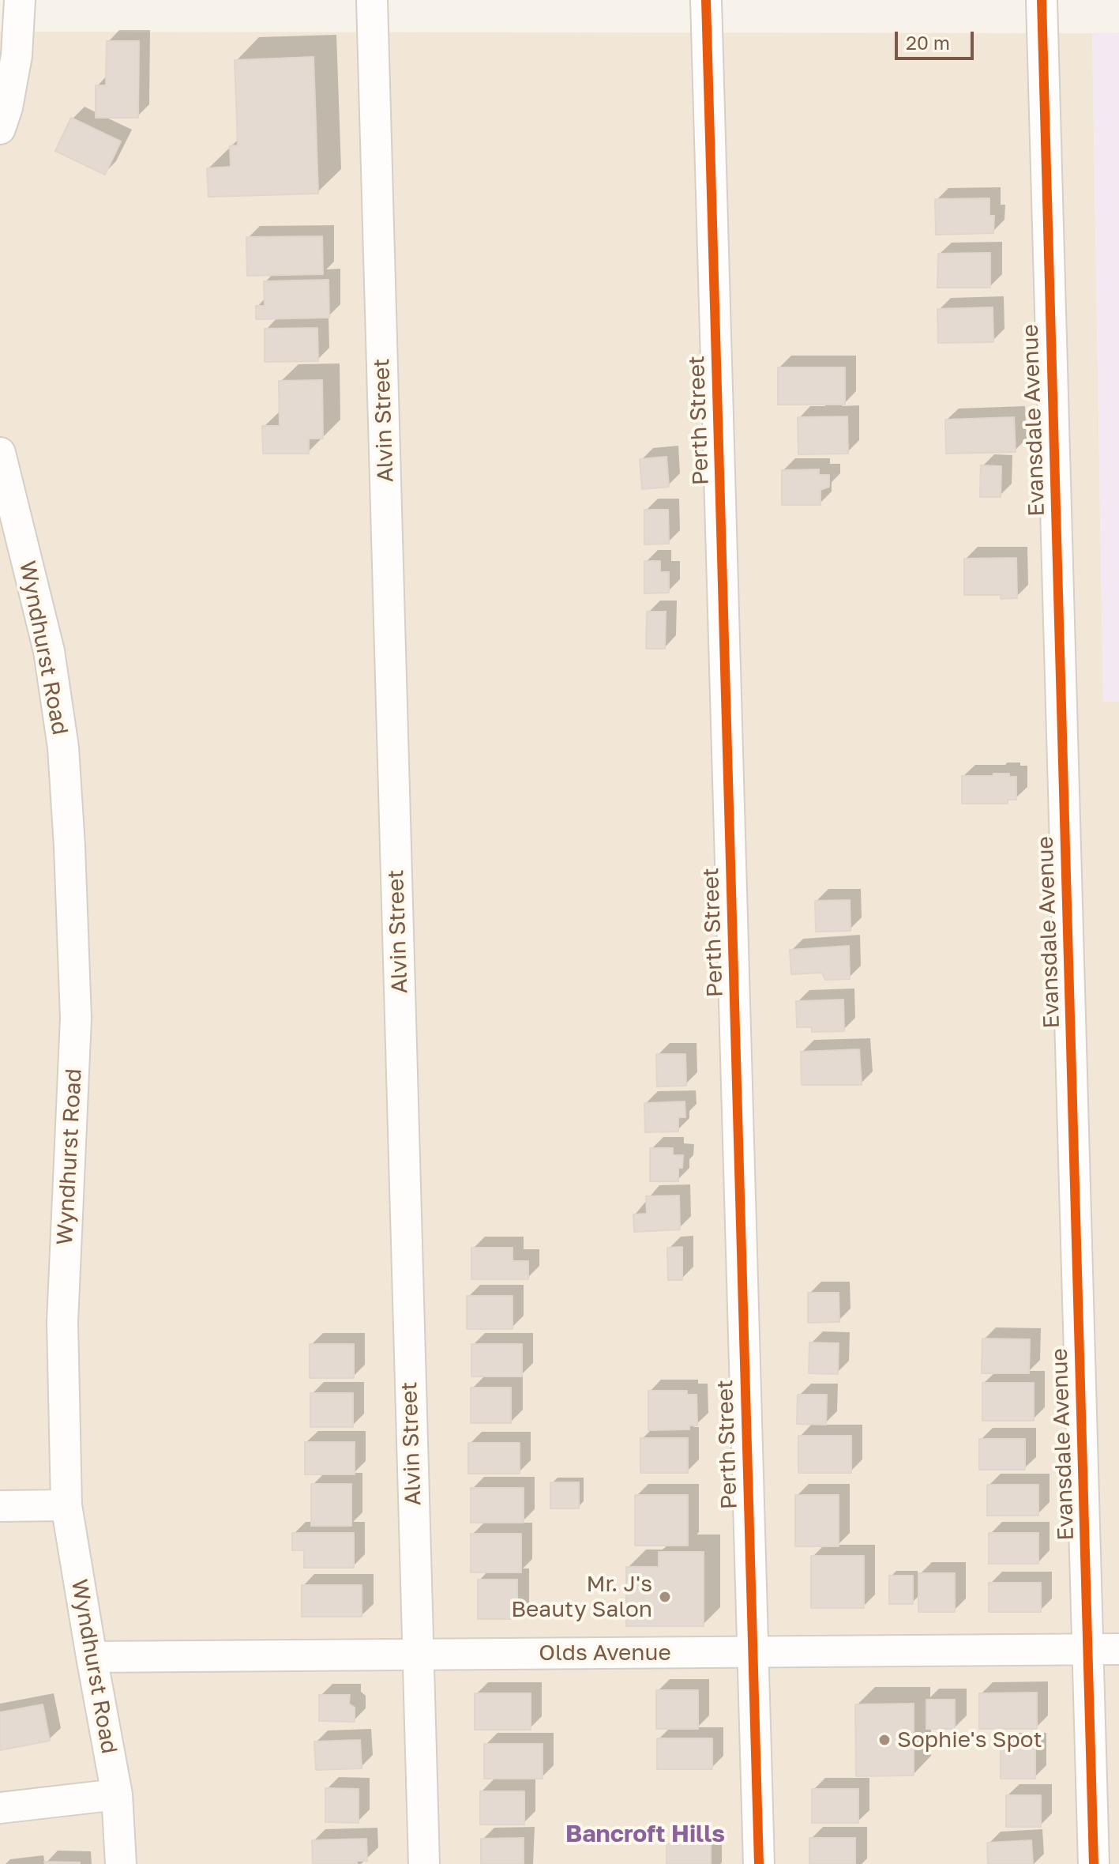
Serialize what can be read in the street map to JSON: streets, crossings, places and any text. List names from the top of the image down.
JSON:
{
  "streets": {
    "street": [
      "Alvin Street",
      "Perth Street",
      "Evansdale Avenue",
      "Wyndhurst Road",
      "Olds Avenue"
    ]
  },
  "crossings": [
    ["Alvin Street", "Olds Avenue"],
    ["Perth Street", "Olds Avenue"],
    ["Evansdale Avenue", "Olds Avenue"],
    ["Wyndhurst Road", "Olds Avenue"]
  ],
  "districts": ["Bancroft Hills"],
  "places": ["Mr. J's Beauty Salon", "Sophie's Spot"],
  "scale_bar": "20 m"
}
